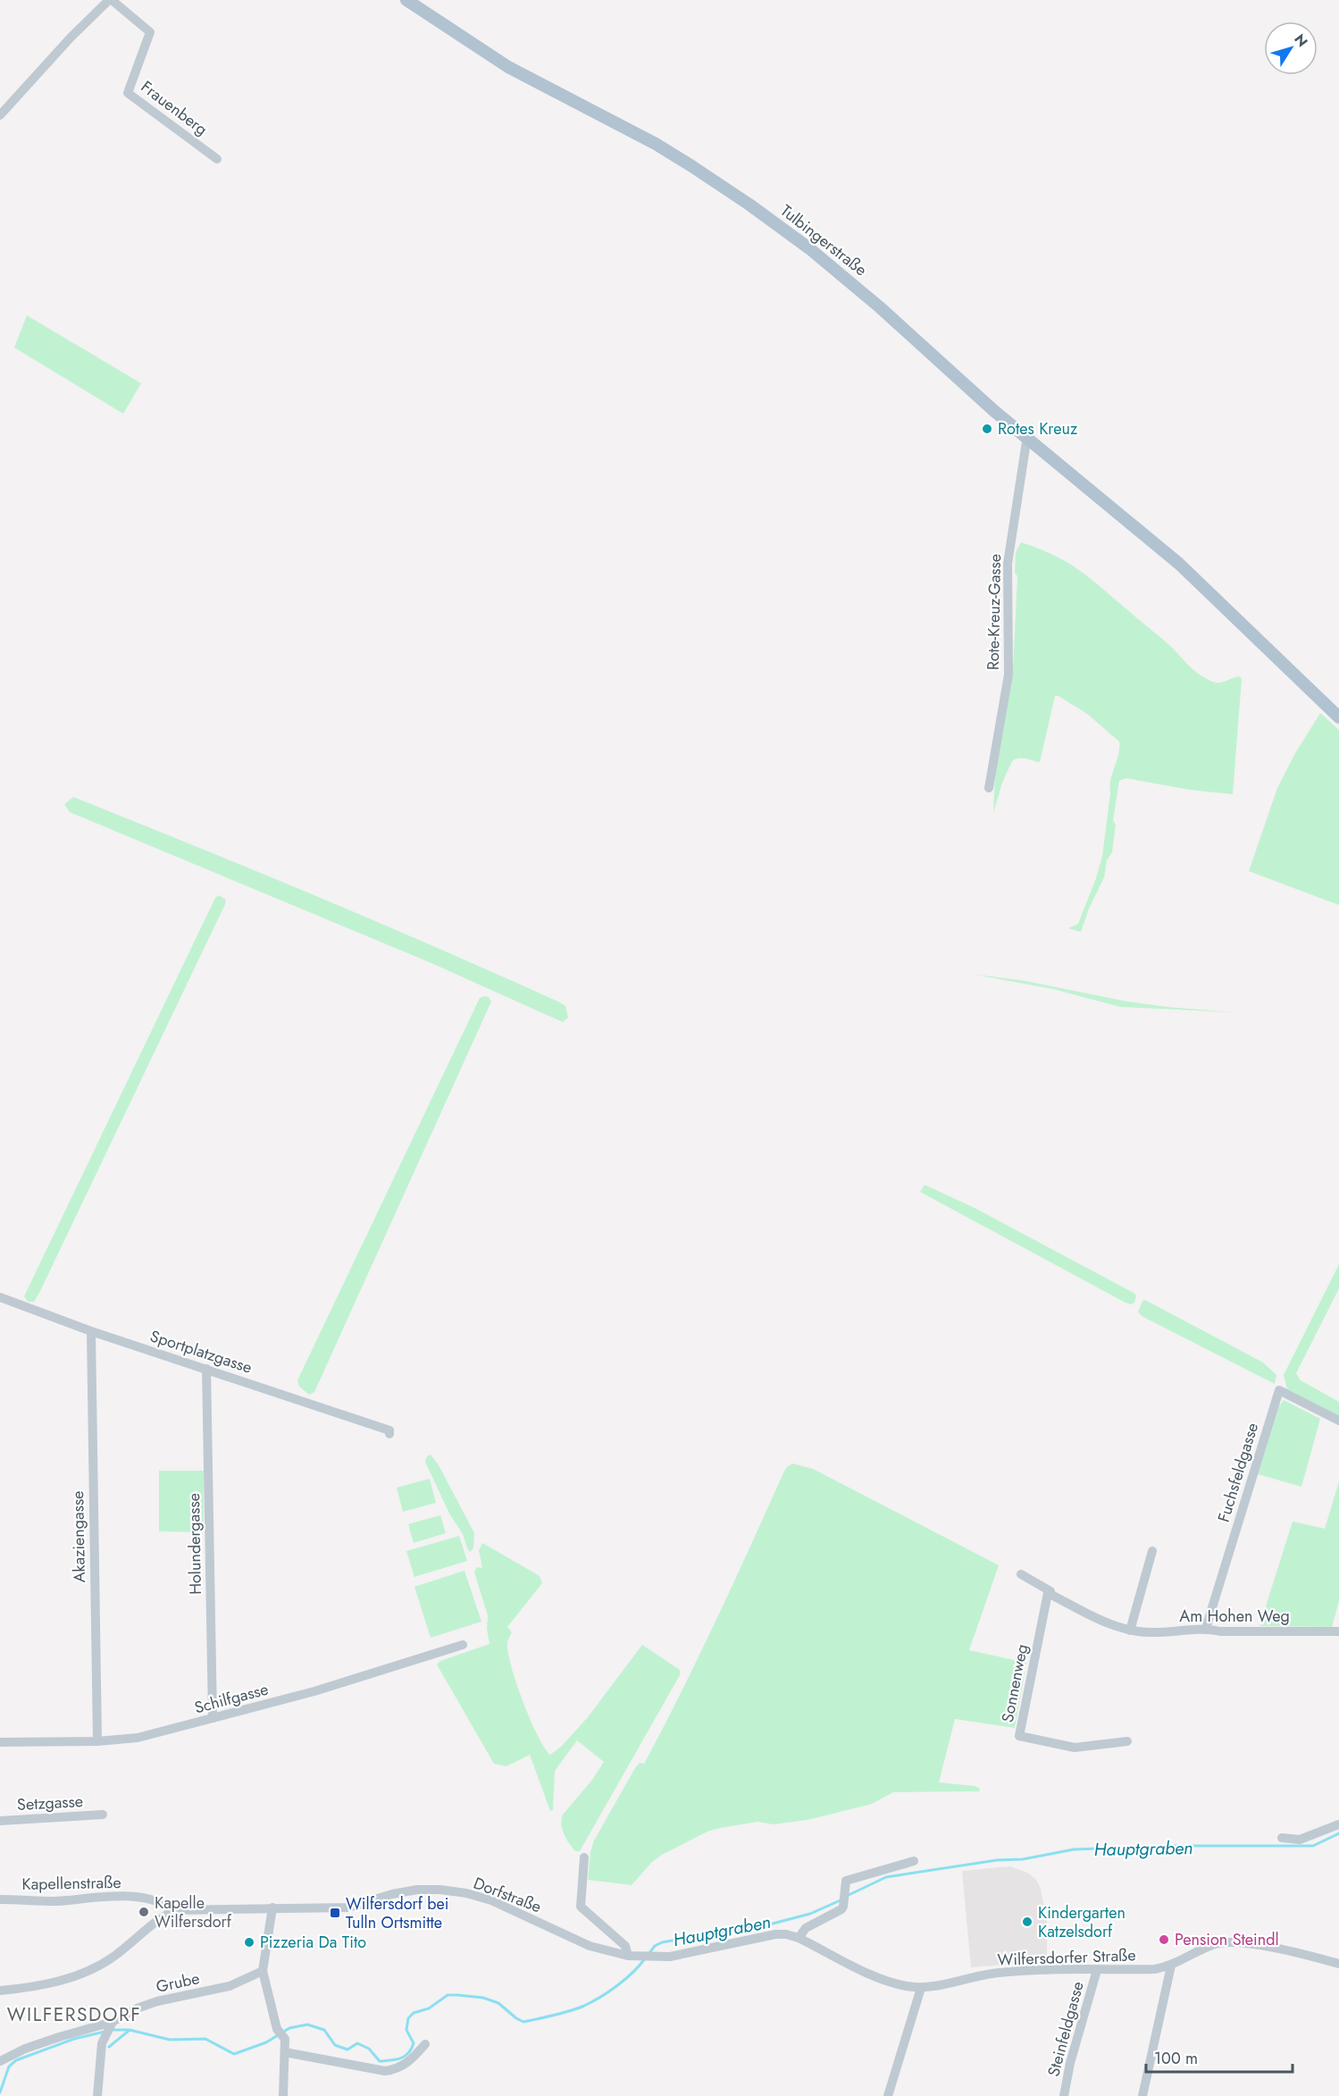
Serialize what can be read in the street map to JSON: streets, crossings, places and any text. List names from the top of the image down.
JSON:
{
  "streets": {
    "main road": ["Tulbingerstraße"],
    "street": [
      "Frauenberg",
      "Rote-Kreuz-Gasse",
      "Sportplatzgasse",
      "Fuchsfeldgasse",
      "Akaziengasse",
      "Holundergasse",
      "Am Hohen Weg",
      "Sonnenweg",
      "Schilfgasse",
      "Setzgasse",
      "Kapellenstraße",
      "Dorfstraße",
      "Wilfersdorfer Straße",
      "Grube",
      "Steinfeldgasse"
    ]
  },
  "crossings": [
    ["Tulbingerstraße", "Rote-Kreuz-Gasse"],
    ["Sportplatzgasse", "Akaziengasse"],
    ["Sportplatzgasse", "Holundergasse"],
    ["Fuchsfeldgasse", "Am Hohen Weg"],
    ["Akaziengasse", "Schilfgasse"],
    ["Holundergasse", "Schilfgasse"],
    ["Am Hohen Weg", "Sonnenweg"],
    ["Kapellenstraße", "Dorfstraße"],
    ["Dorfstraße", "Wilfersdorfer Straße"],
    ["Wilfersdorfer Straße", "Steinfeldgasse"]
  ],
  "districts": ["WILFERSDORF"],
  "water": ["Hauptgraben"],
  "places": {
    "other": [
      "Rotes Kreuz",
      "Kapelle Wilfersdorf",
      "Kindergarten Katzelsdorf",
      "Pension Steindl",
      "Pizzeria Da Tito"
    ],
    "transit": ["Wilfersdorf bei Tulln Ortsmitte"]
  },
  "scale_bar": "100 m",
  "north": "top right"
}
